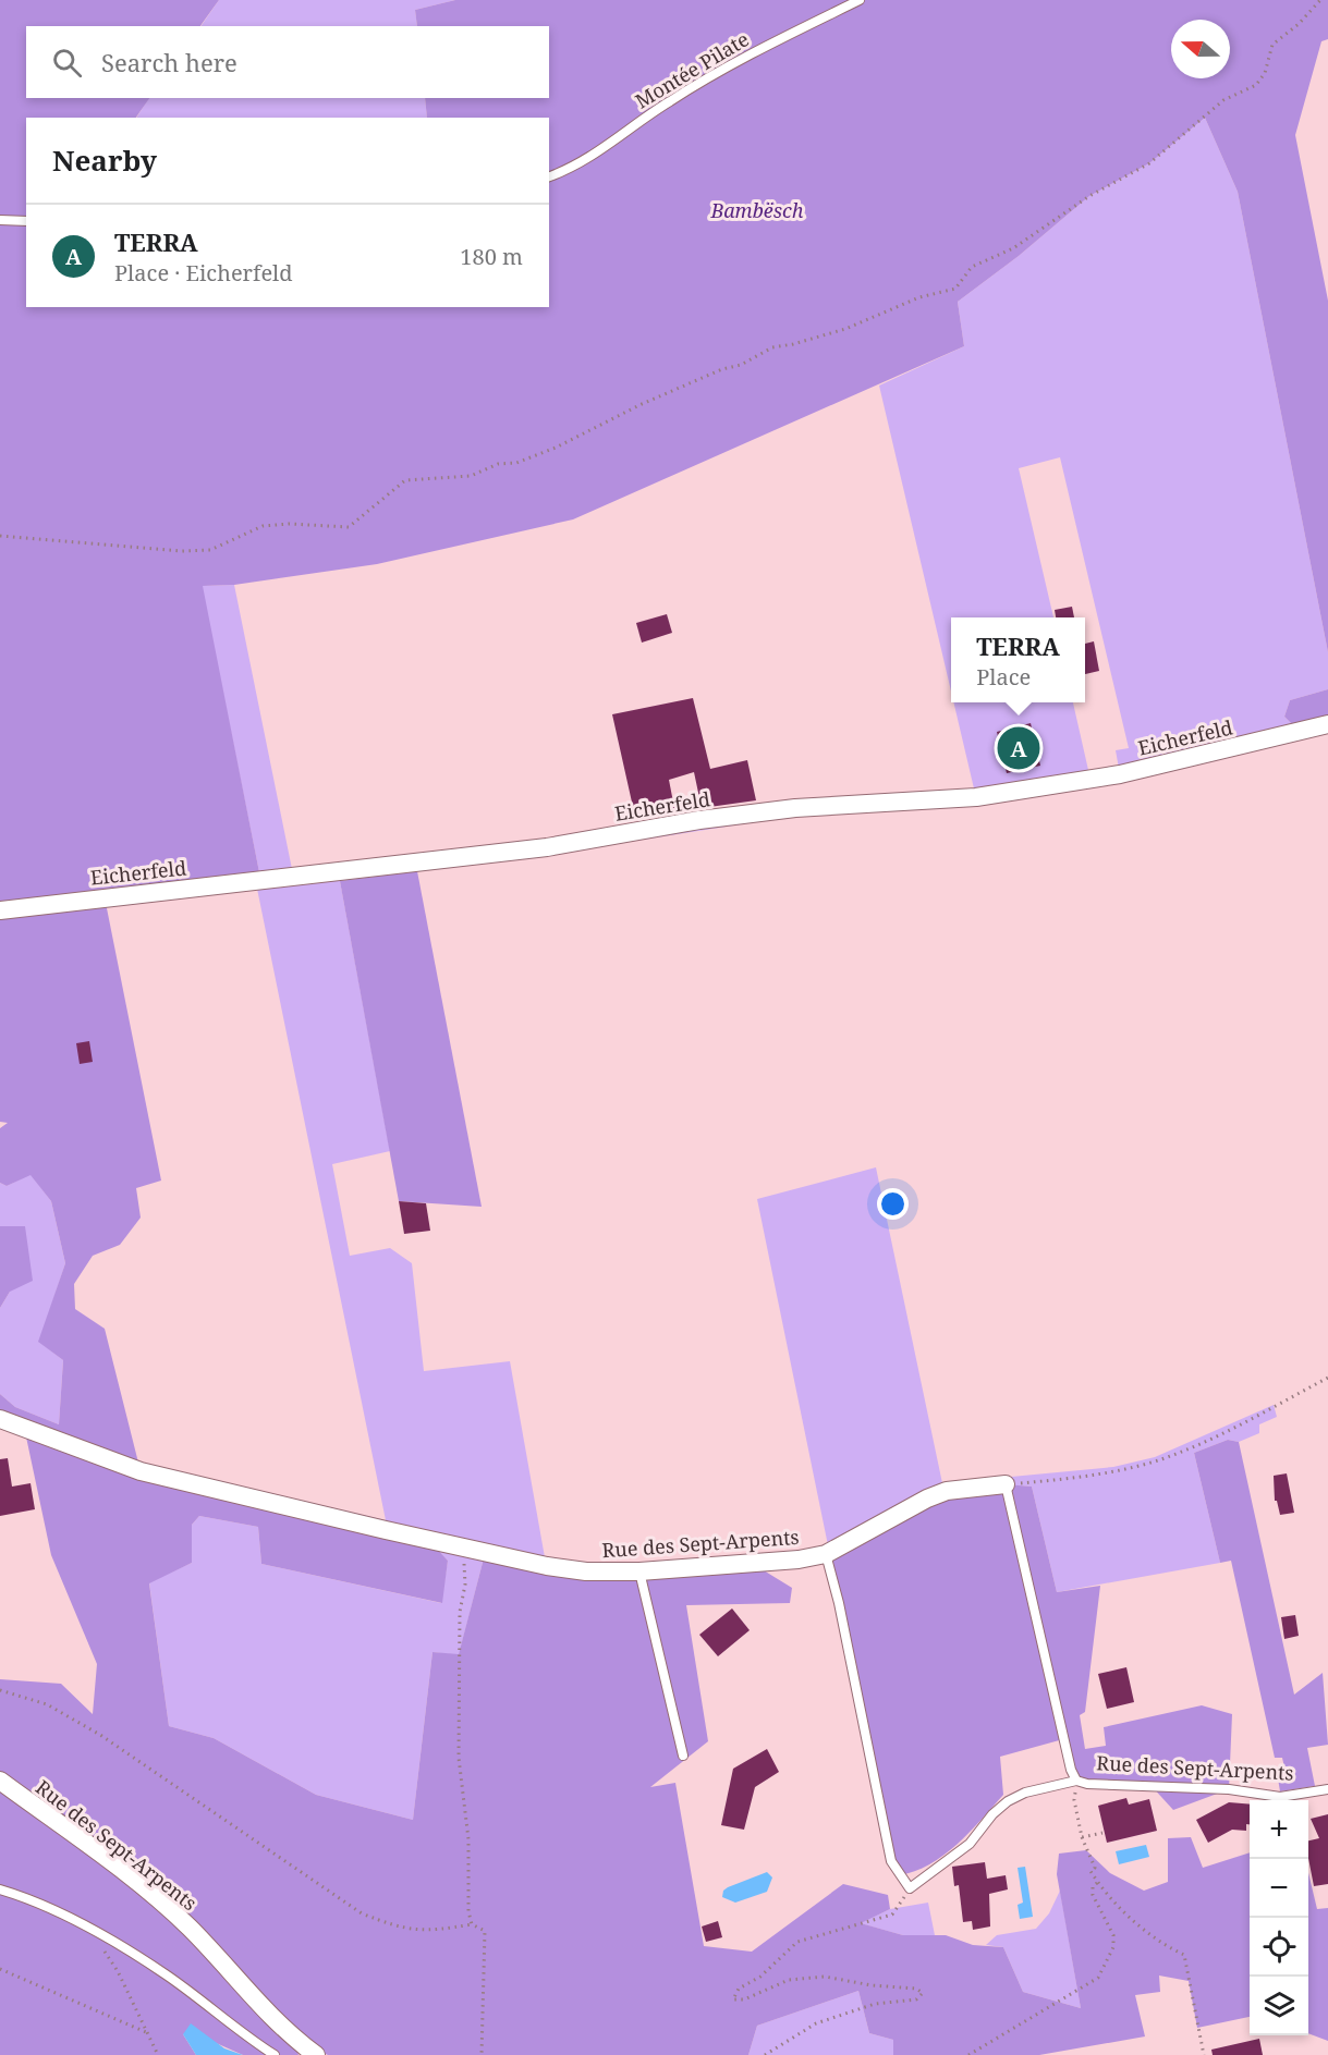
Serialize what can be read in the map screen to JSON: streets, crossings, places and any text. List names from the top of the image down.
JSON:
{
  "streets": {
    "street": ["Eicherfeld", "Rue des Sept-Arpents"],
    "lane": ["Montée Pilate"]
  },
  "parks": ["Bambësch"],
  "north": "left",
  "page": {
    "search": "Search here",
    "heading": "Nearby",
    "list": [
      {
        "mark": "A",
        "name": "TERRA",
        "note": "Place · Eicherfeld",
        "value": "180 m"
      }
    ],
    "popup": ["TERRA", "Place"],
    "pins": "A",
    "map_buttons": ["+", "−"]
  }
}
